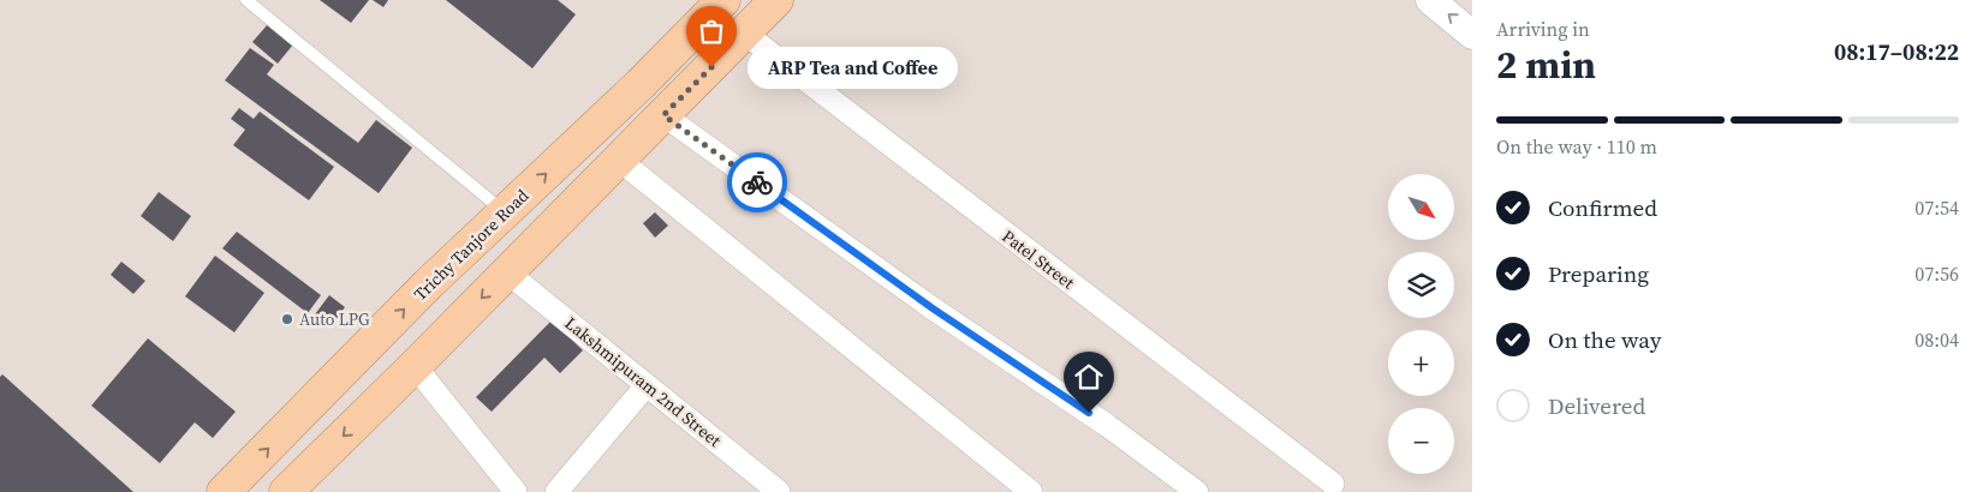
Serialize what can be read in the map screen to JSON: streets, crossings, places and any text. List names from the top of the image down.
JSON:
{
  "streets": {
    "highway": ["Trichy Tanjore Road"],
    "street": ["Patel Street", "Lakshmipuram 2nd Street"]
  },
  "places": ["ARP Tea and Coffee", "Auto LPG"],
  "north": "bottom right",
  "page": {
    "heading": ["2 min", "Arriving in", "08:17–08:22"],
    "bubble": "ARP Tea and Coffee",
    "bar": "On the way · 110 m",
    "map_buttons": ["+", "−"],
    "list": [
      ["Confirmed", "07:54"],
      ["Preparing", "07:56"],
      ["On the way", "08:04"],
      "Delivered"
    ]
  }
}
